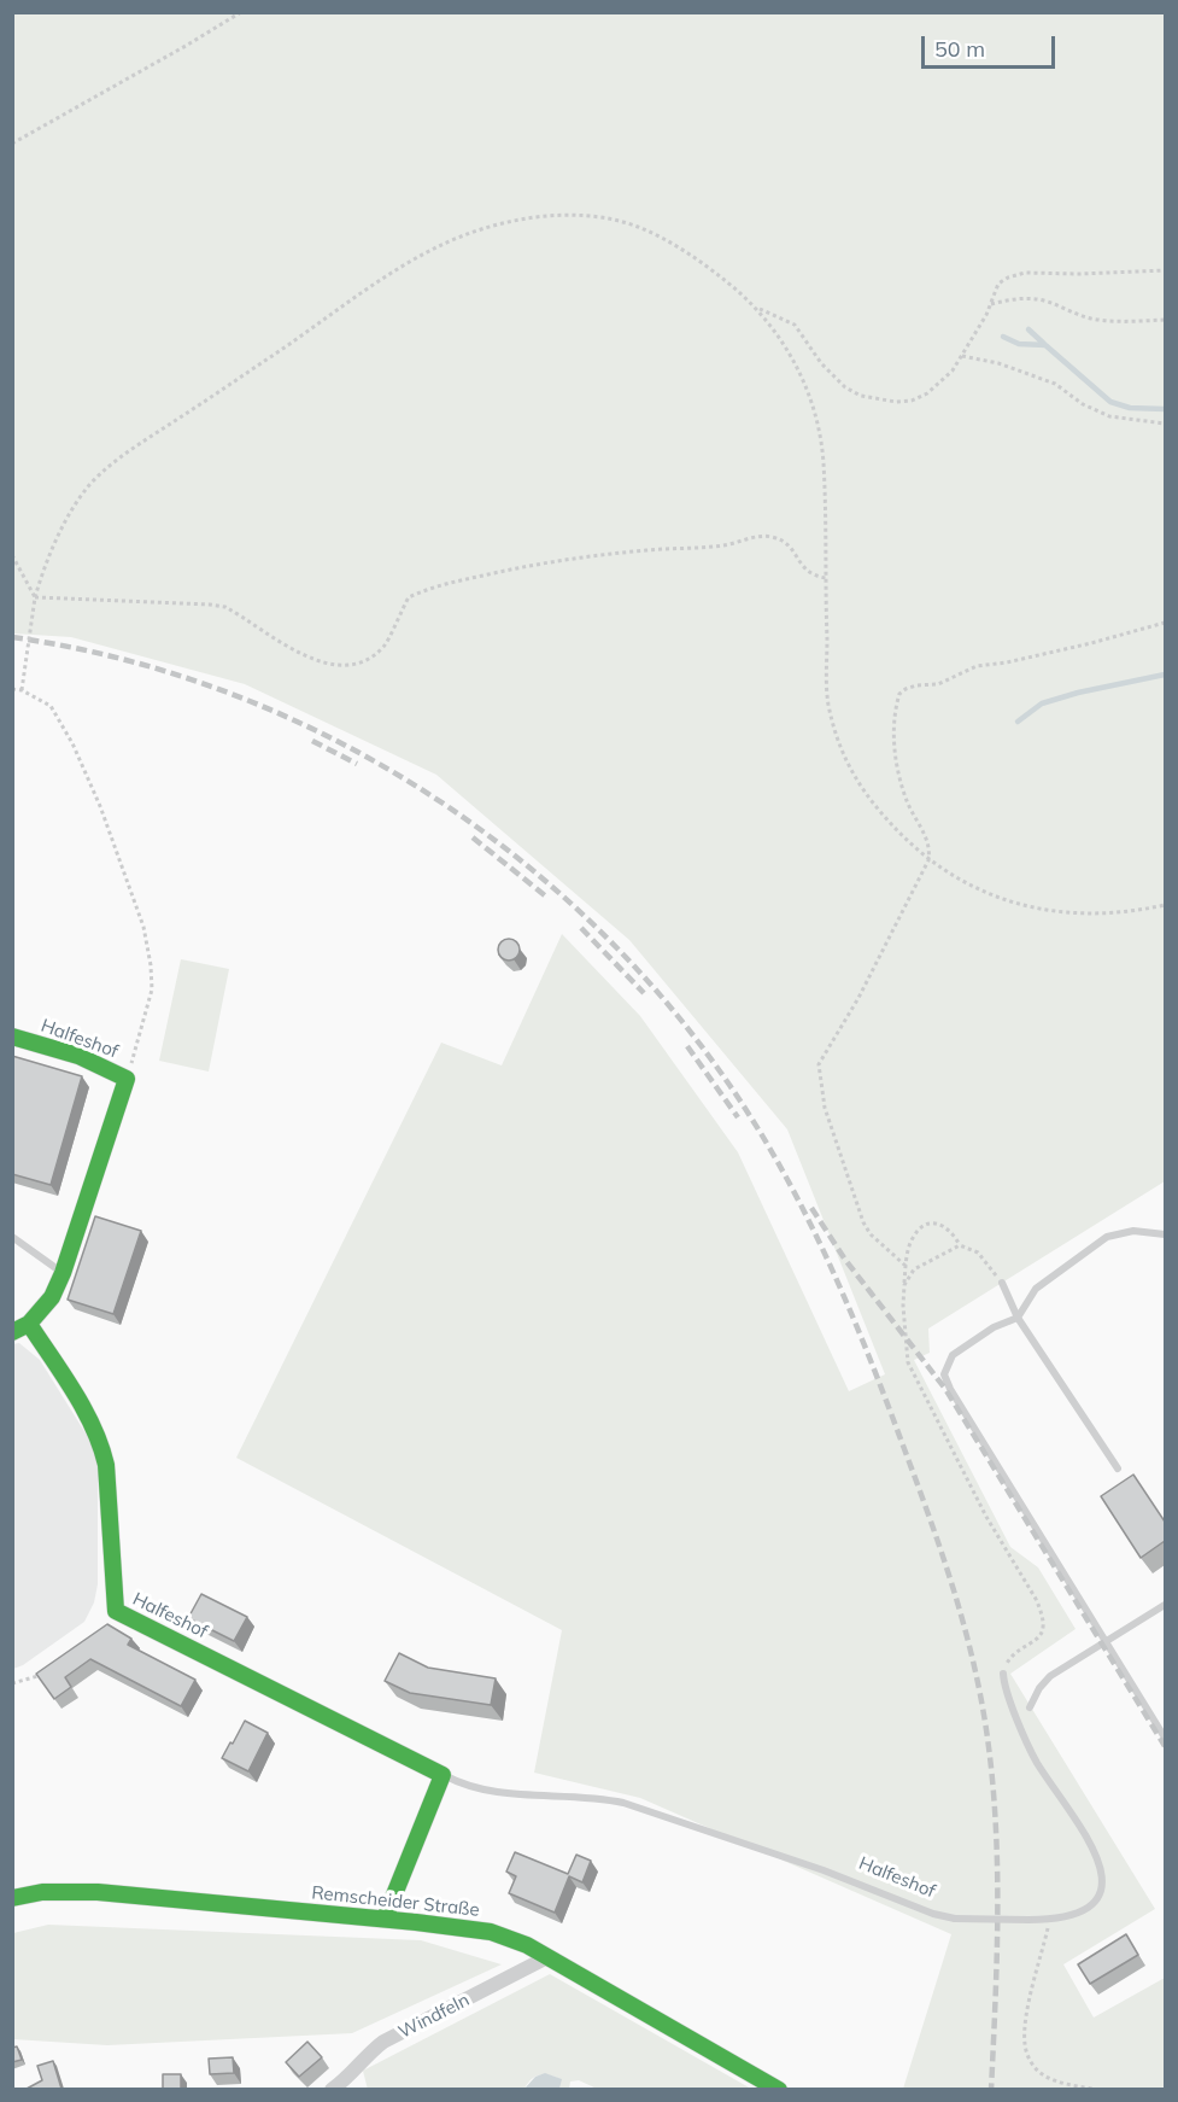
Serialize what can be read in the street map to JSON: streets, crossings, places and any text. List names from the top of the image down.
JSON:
{
  "streets": {
    "street": ["Halfeshof", "Remscheider Straße", "Windfeln"]
  },
  "crossings": [
    ["Remscheider Straße", "Windfeln"]
  ],
  "scale_bar": "50 m"
}
